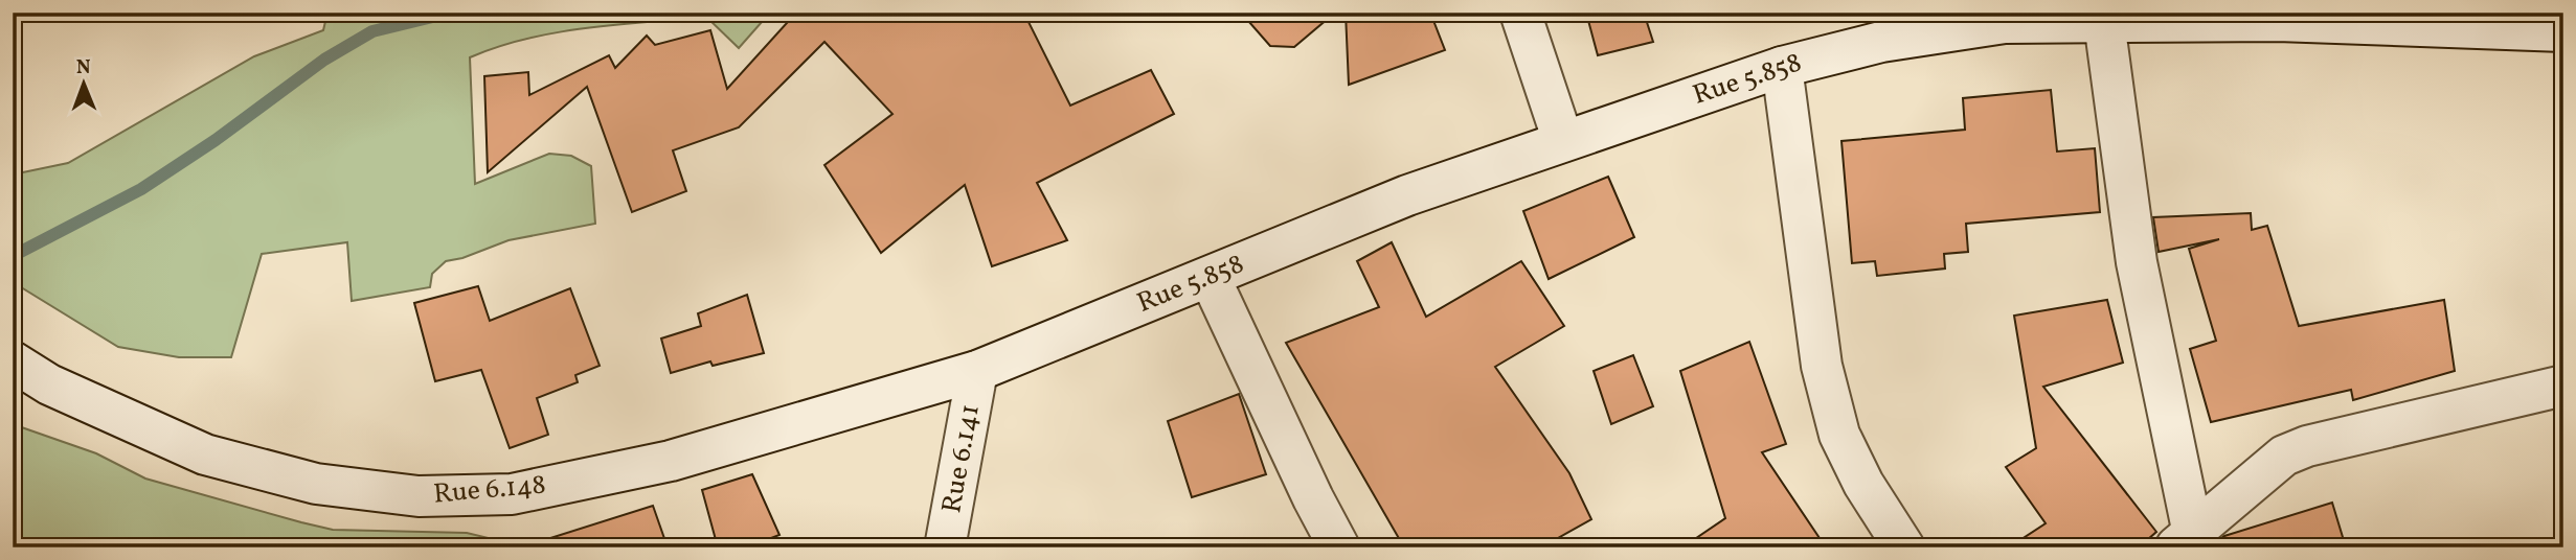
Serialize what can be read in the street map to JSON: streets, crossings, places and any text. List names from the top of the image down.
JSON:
{
  "streets": {
    "street": ["Rue 5.858", "Rue 6.141", "Rue 6.148"]
  },
  "crossings": [
    ["Rue 5.858", "Rue 6.141"],
    ["Rue 5.858", "Rue 6.148"],
    ["Rue 6.141", "Rue 6.148"]
  ],
  "north": "top"
}
